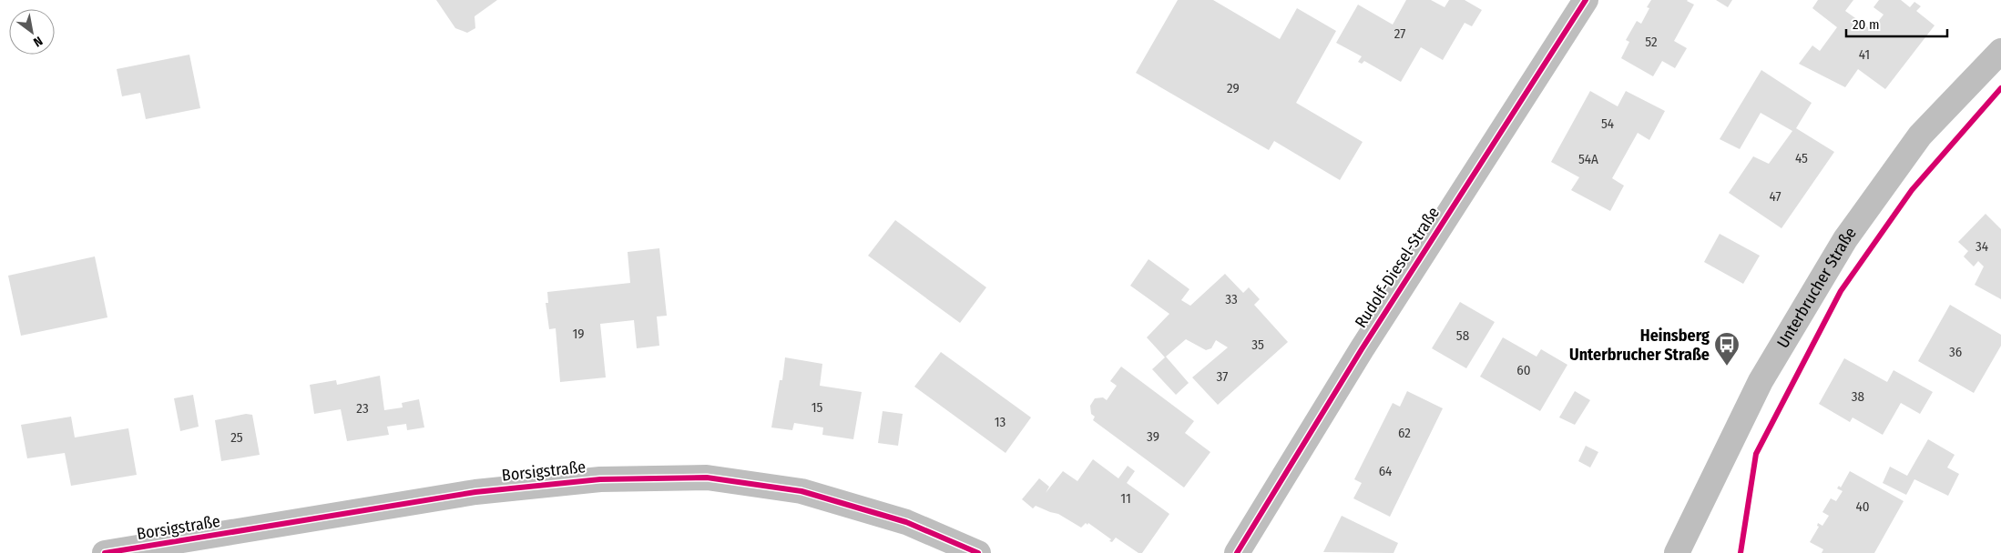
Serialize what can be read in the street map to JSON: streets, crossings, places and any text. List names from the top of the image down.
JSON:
{
  "streets": {
    "street": ["Rudolf-Diesel-Straße", "Unterbrucher Straße", "Borsigstraße"]
  },
  "places": {
    "bus stop": ["Heinsberg Unterbrucher Straße"]
  },
  "house_numbers": [
    "27",
    "52",
    "41",
    "29",
    "54",
    "45",
    "54A",
    "47",
    "34",
    "33",
    "19",
    "58",
    "35",
    "36",
    "60",
    "37",
    "38",
    "15",
    "23",
    "13",
    "62",
    "39",
    "25",
    "64",
    "11",
    "40"
  ],
  "scale_bar": "20 m",
  "north": "bottom right"
}
